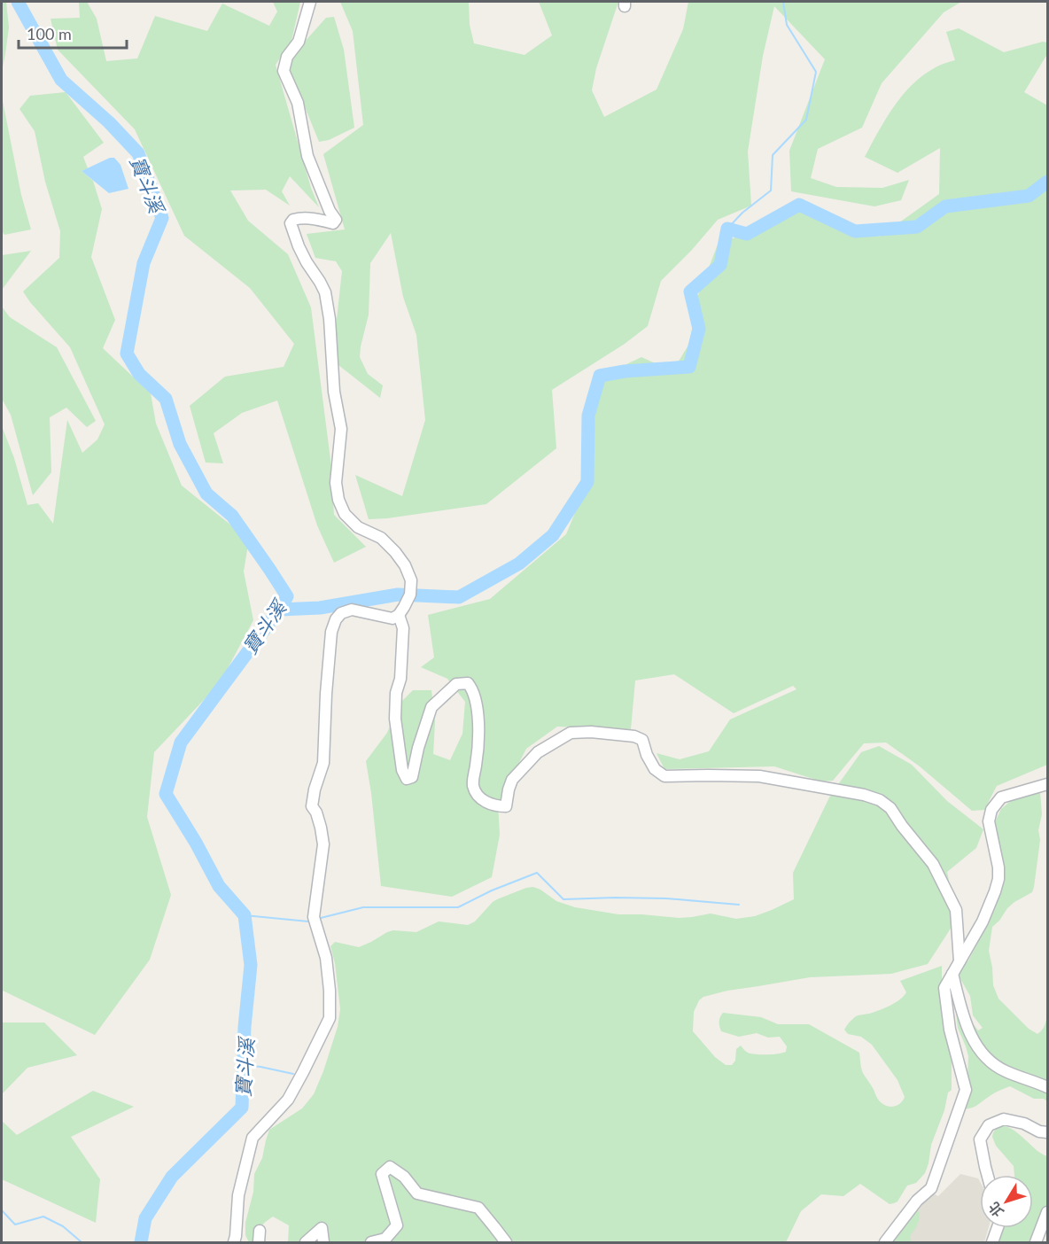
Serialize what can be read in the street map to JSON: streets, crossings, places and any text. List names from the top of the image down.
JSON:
{
  "water": ["寶斗溪"],
  "scale_bar": "100 m",
  "north": "bottom left"
}
